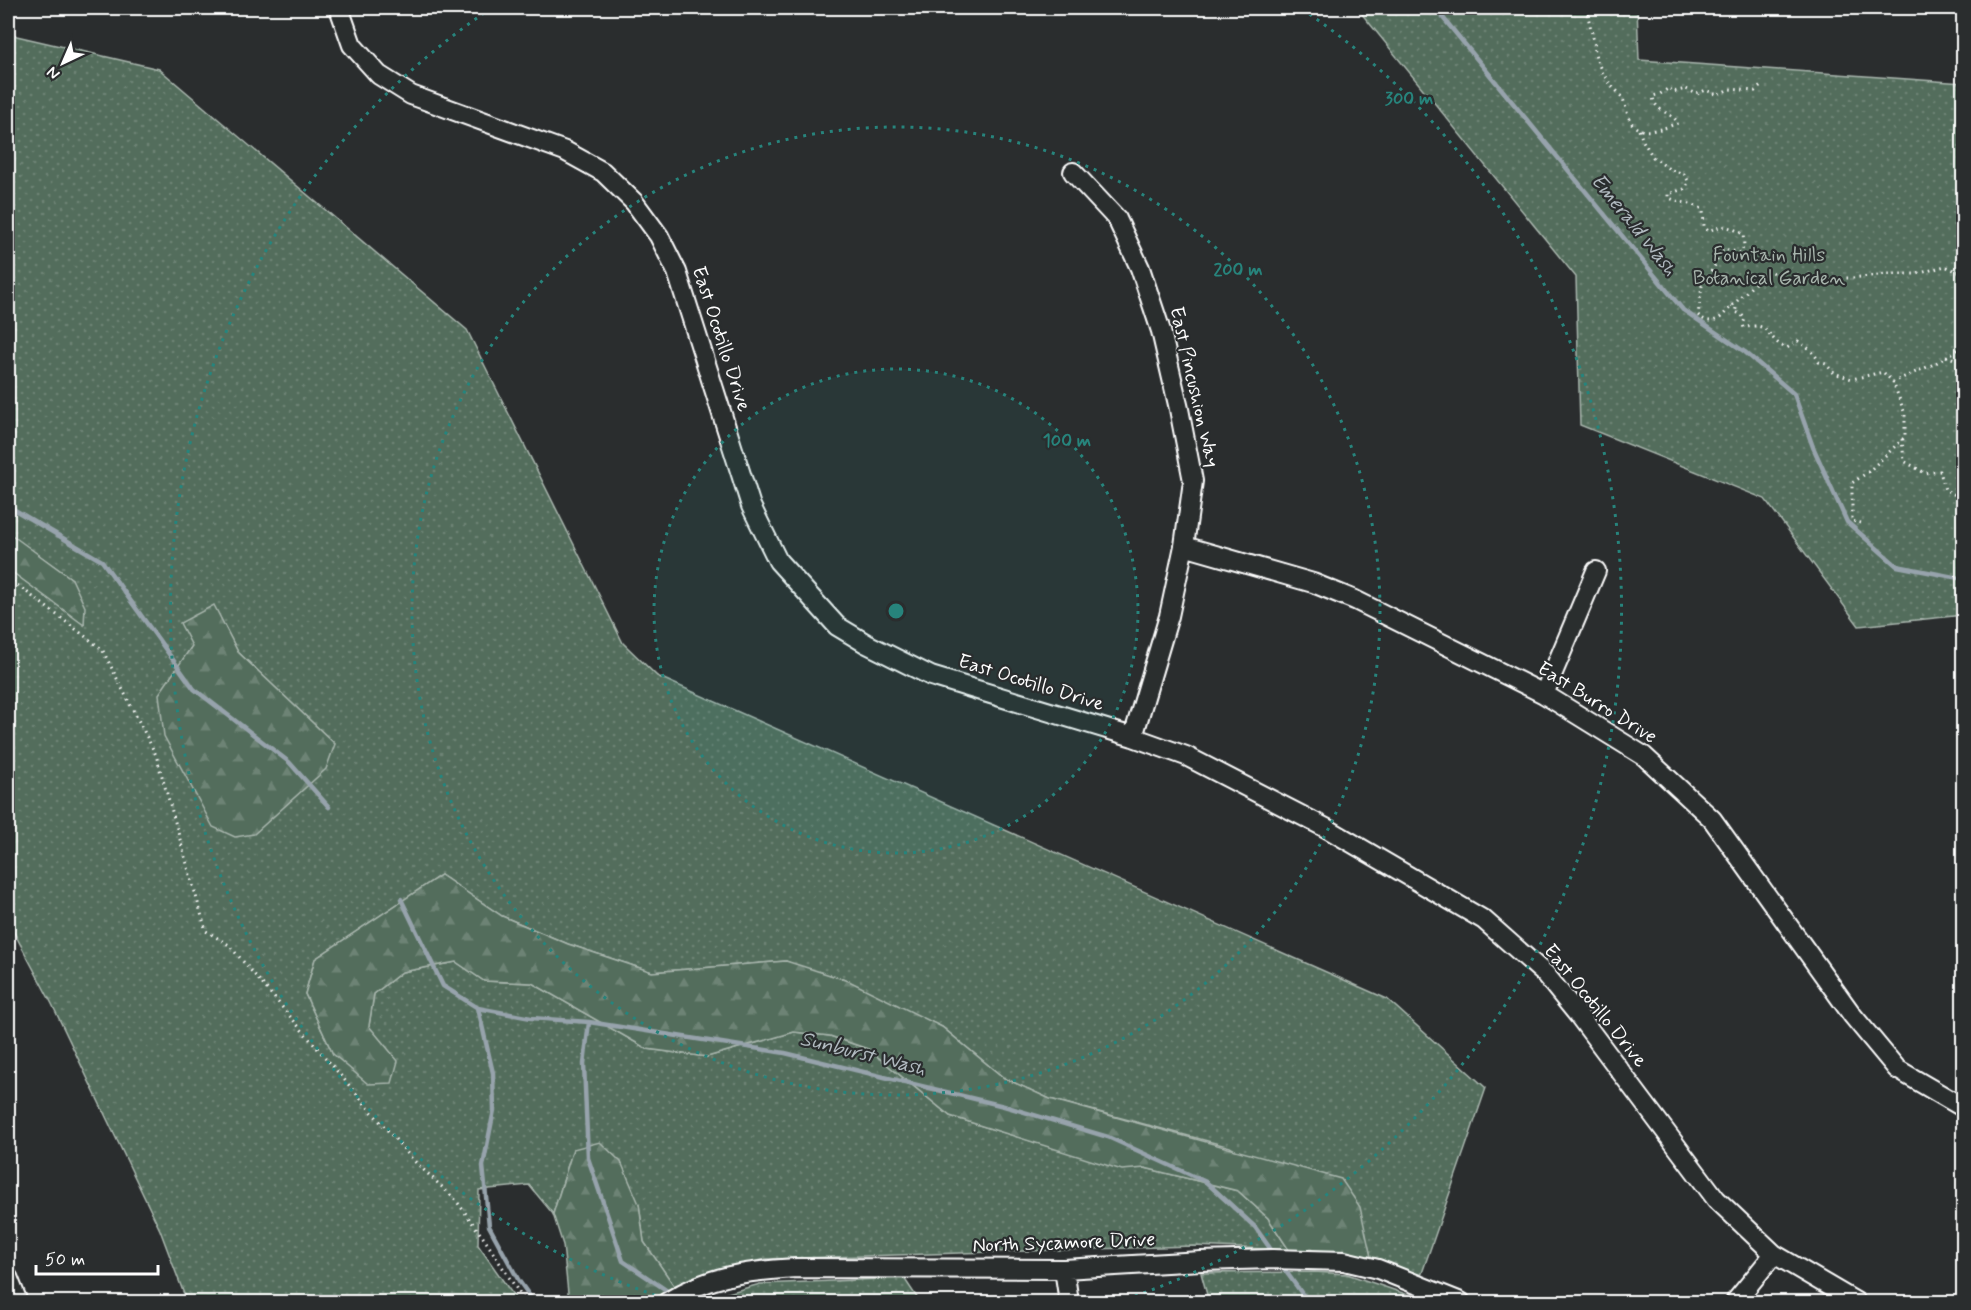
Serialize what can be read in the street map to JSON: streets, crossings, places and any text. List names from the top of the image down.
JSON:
{
  "streets": {
    "street": [
      "East Ocotillo Drive",
      "East Pincushion Way",
      "East Burro Drive",
      "North Sycamore Drive"
    ]
  },
  "crossings": [
    ["East Ocotillo Drive", "East Pincushion Way"],
    ["East Pincushion Way", "East Burro Drive"]
  ],
  "water": ["Emerald Wash", "Sunburst Wash"],
  "parks": ["Fountain Hills Botanical Garden"],
  "scale_bar": "50 m",
  "north": "bottom left",
  "rings": ["300 m", "200 m", "100 m"]
}
